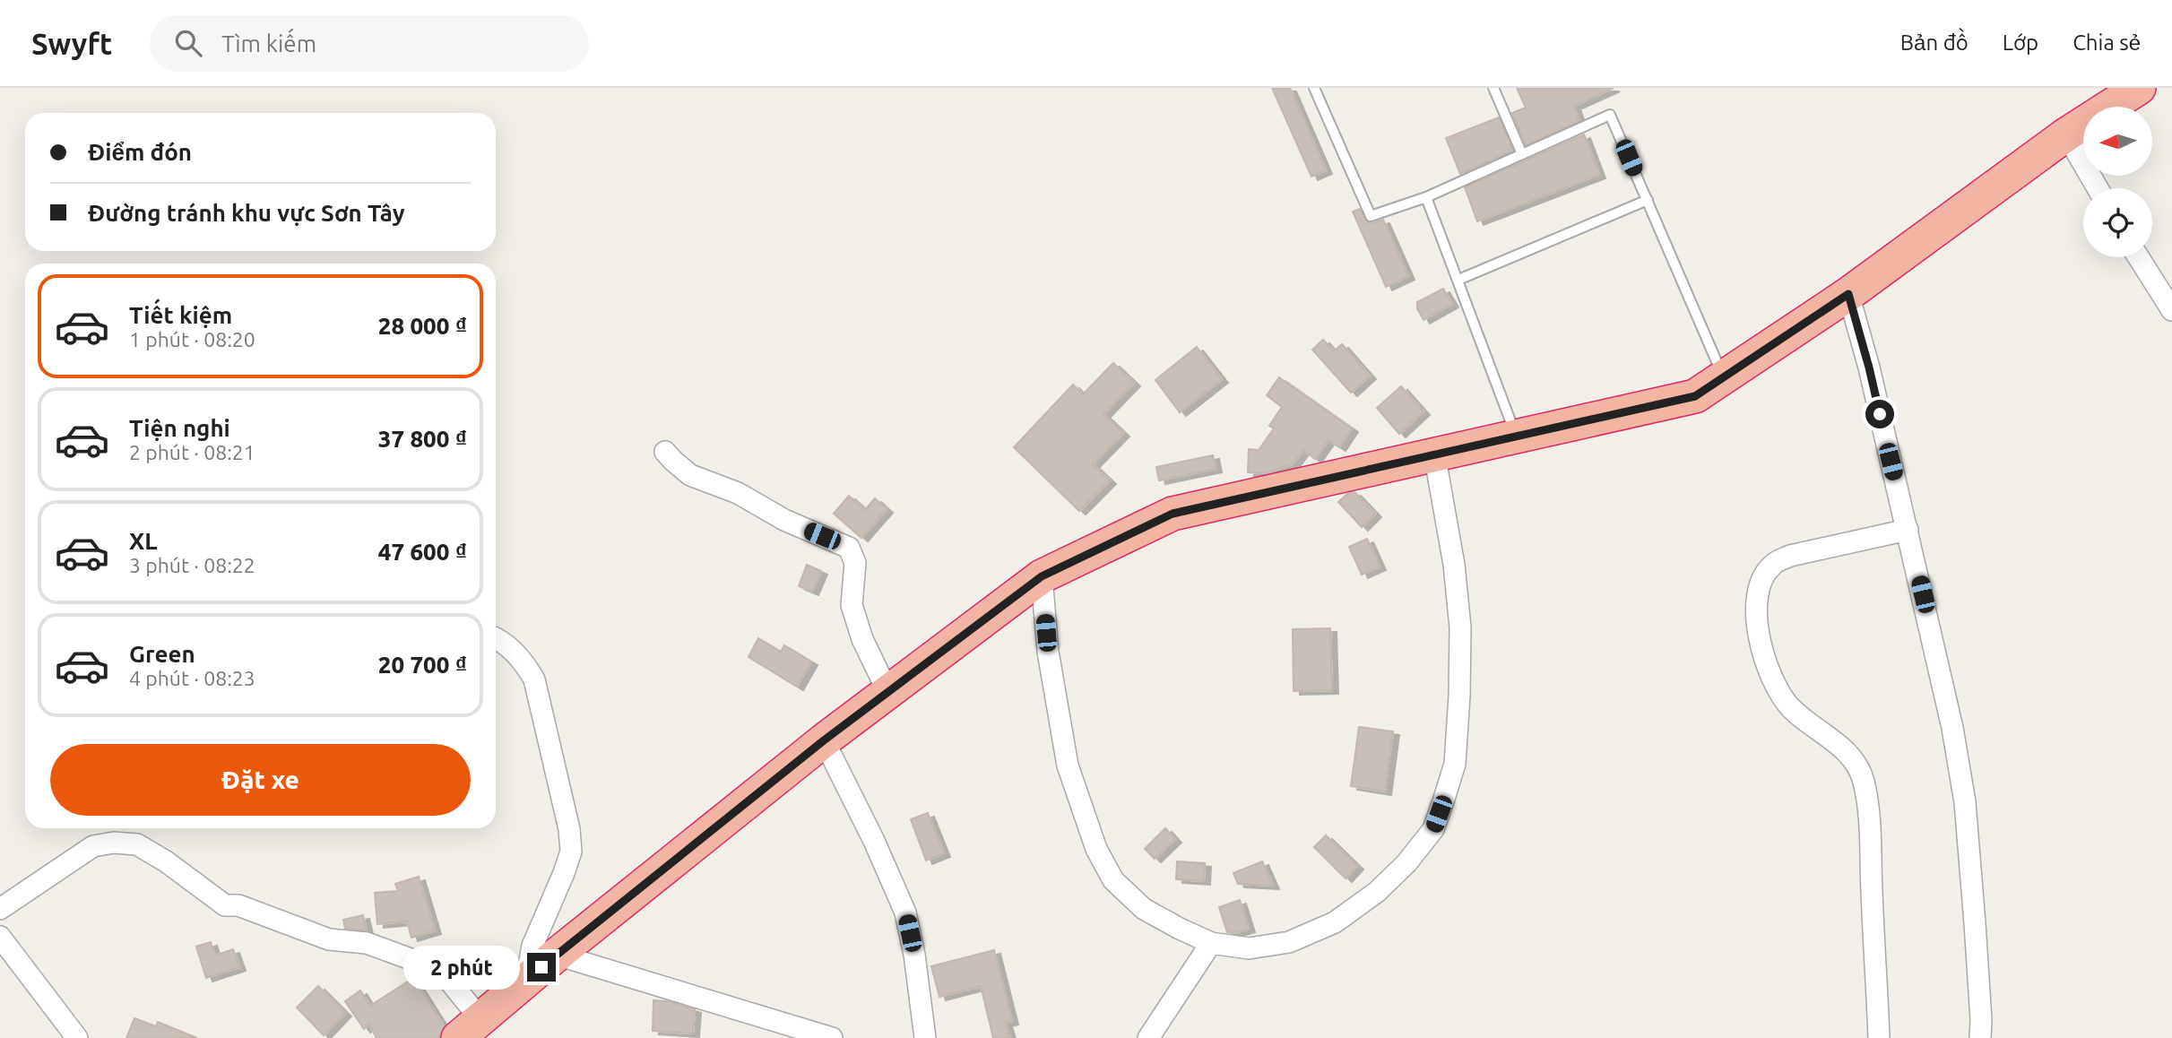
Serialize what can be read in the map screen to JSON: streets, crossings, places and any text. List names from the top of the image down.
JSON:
{
  "north": "left",
  "page": {
    "header": "Swyft",
    "search": "Tìm kiếm",
    "nav": ["Bản đồ", "Lớp", "Chia sẻ"],
    "banner": ["Điểm đón", "Đường tránh khu vực Sơn Tây"],
    "list": [
      {
        "name": "Tiết kiệm",
        "note": "1 phút · 08:20",
        "value": "28 000 ₫"
      },
      {
        "name": "Tiện nghi",
        "note": "2 phút · 08:21",
        "value": "37 800 ₫"
      },
      {
        "name": "XL",
        "note": "3 phút · 08:22",
        "value": "47 600 ₫"
      },
      {
        "name": "Green",
        "note": "4 phút · 08:23",
        "value": "20 700 ₫"
      }
    ],
    "buttons": "Đặt xe",
    "bubble": "2 phút"
  }
}
